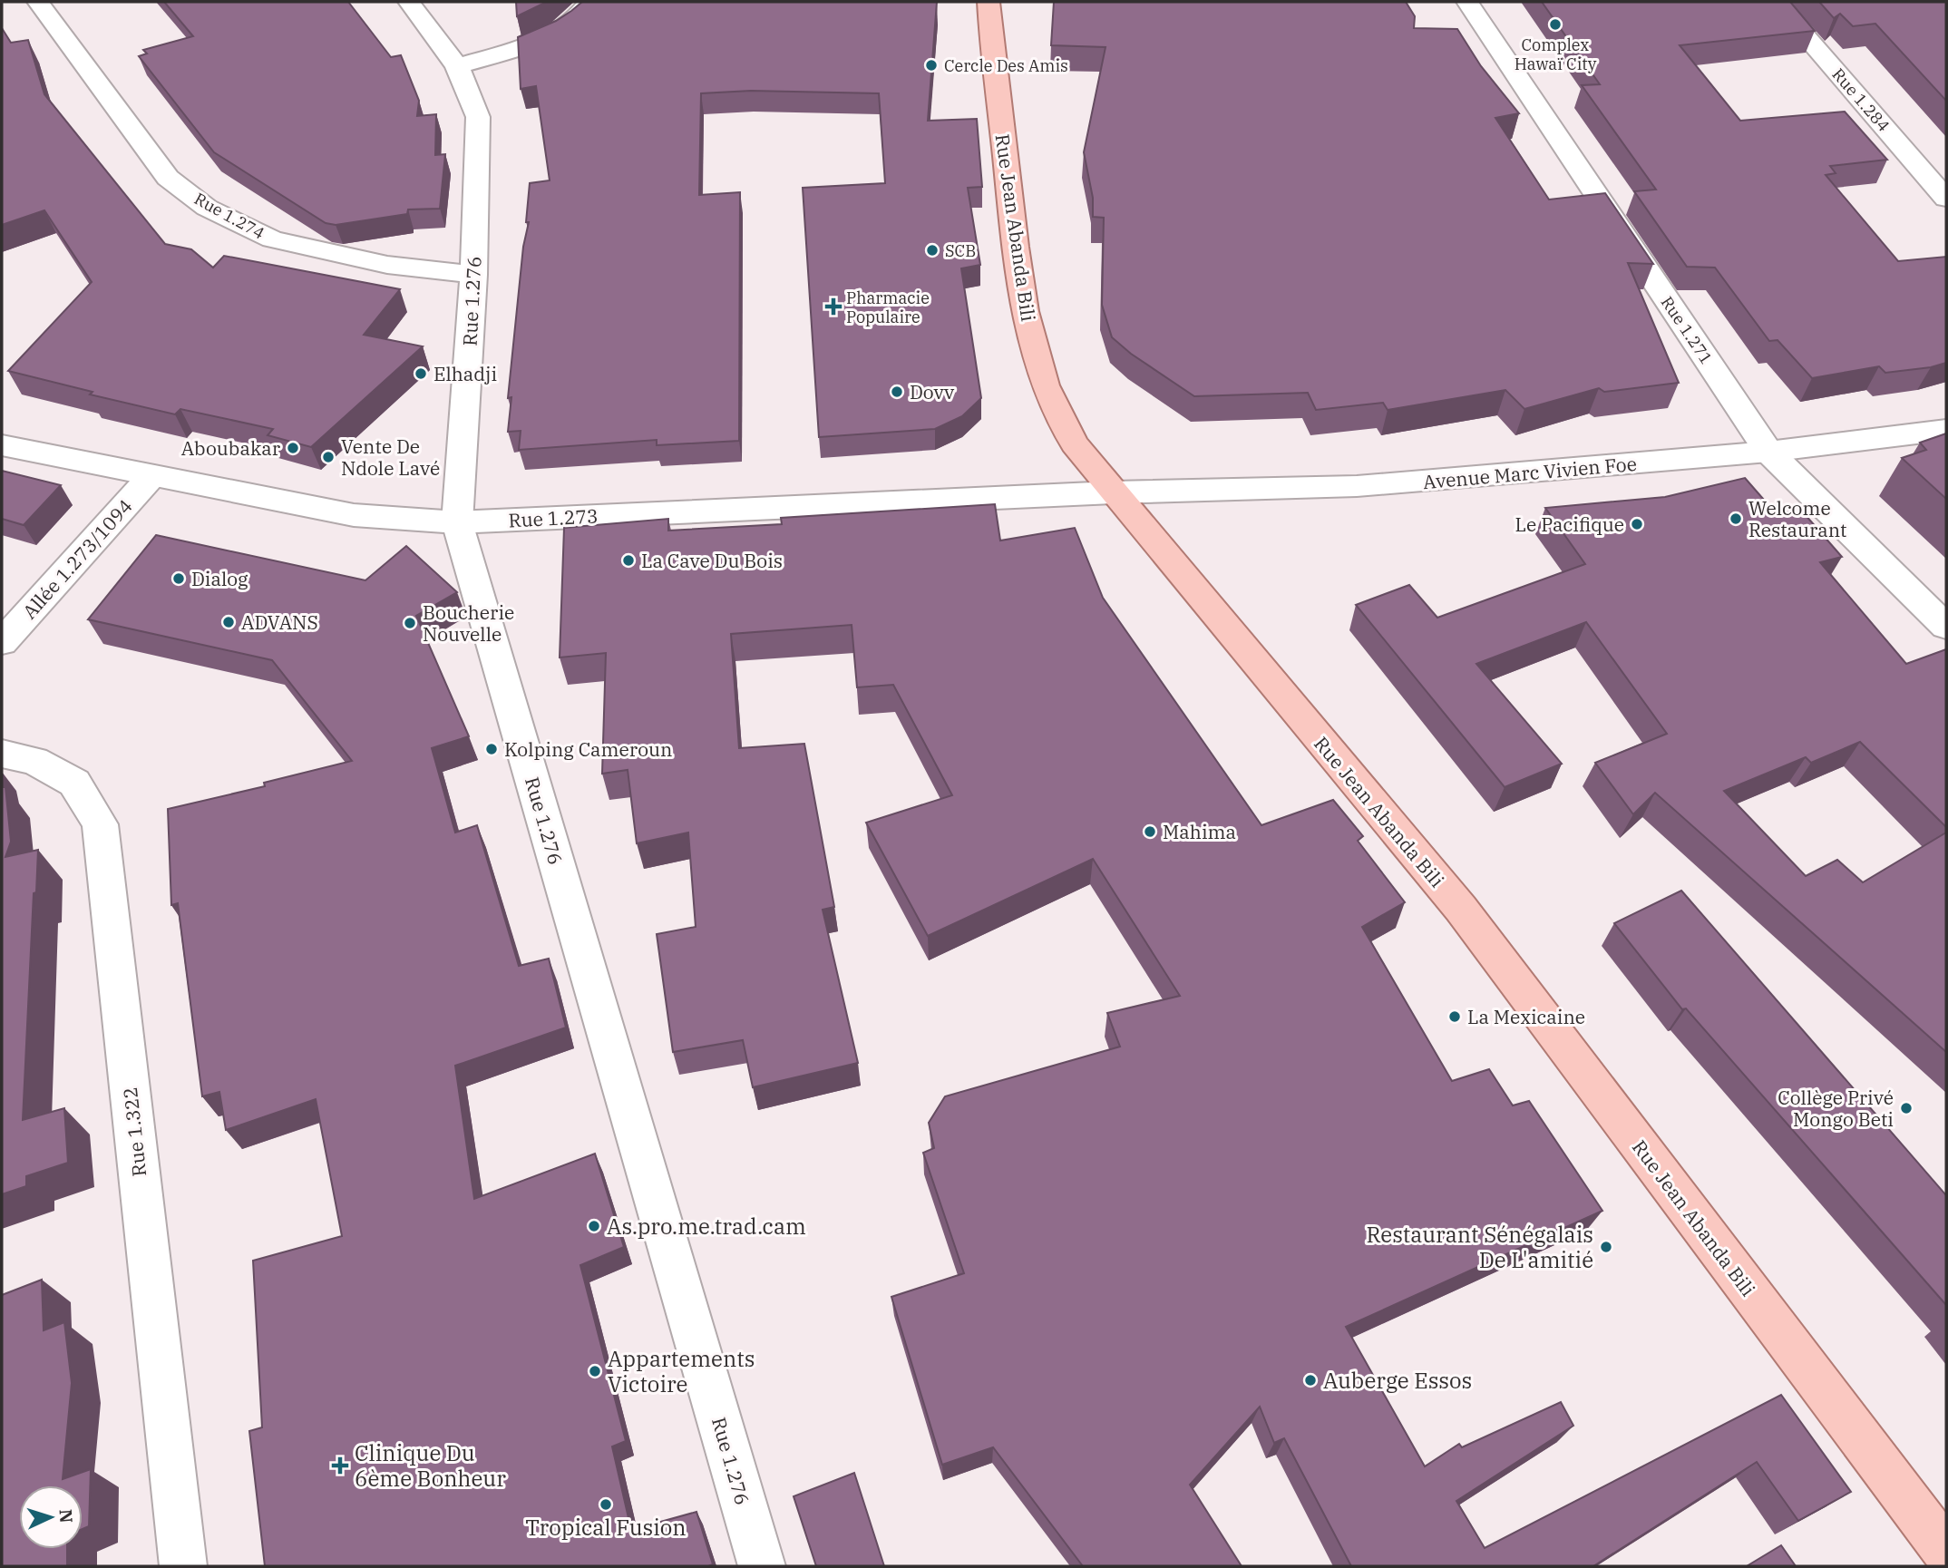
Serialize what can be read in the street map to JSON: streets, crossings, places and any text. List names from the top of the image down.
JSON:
{
  "streets": {
    "main road": ["Rue Jean Abanda Bili"],
    "street": [
      "Rue 1.284",
      "Rue 1.274",
      "Rue 1.276",
      "Rue 1.271",
      "Avenue Marc Vivien Foe",
      "Rue 1.273",
      "Allée 1.273/1094",
      "Rue 1.322"
    ]
  },
  "crossings": [
    ["Rue 1.274", "Rue 1.276"],
    ["Rue Jean Abanda Bili", "Avenue Marc Vivien Foe"],
    ["Rue Jean Abanda Bili", "Rue 1.273"],
    ["Rue 1.276", "Rue 1.273"],
    ["Rue 1.271", "Avenue Marc Vivien Foe"],
    ["Avenue Marc Vivien Foe", "Rue 1.273"],
    ["Rue 1.273", "Allée 1.273/1094"]
  ],
  "places": {
    "other": [
      "Complex Hawaï City",
      "Cercle Des Amis",
      "SCB",
      "Elhadji",
      "Dovv",
      "Aboubakar",
      "Vente De Ndole Lavé",
      "Welcome Restaurant",
      "Le Pacifique",
      "La Cave Du Bois",
      "Dialog",
      "ADVANS",
      "Boucherie Nouvelle",
      "Kolping Cameroun",
      "Mahima",
      "La Mexicaine",
      "Collège Privé Mongo Beti",
      "As.pro.me.trad.cam",
      "Restaurant Sénégalais De L'amitié",
      "Appartements Victoire",
      "Auberge Essos",
      "Tropical Fusion"
    ],
    "health": ["Pharmacie Populaire", "Clinique Du 6ème Bonheur"]
  },
  "north": "right"
}
